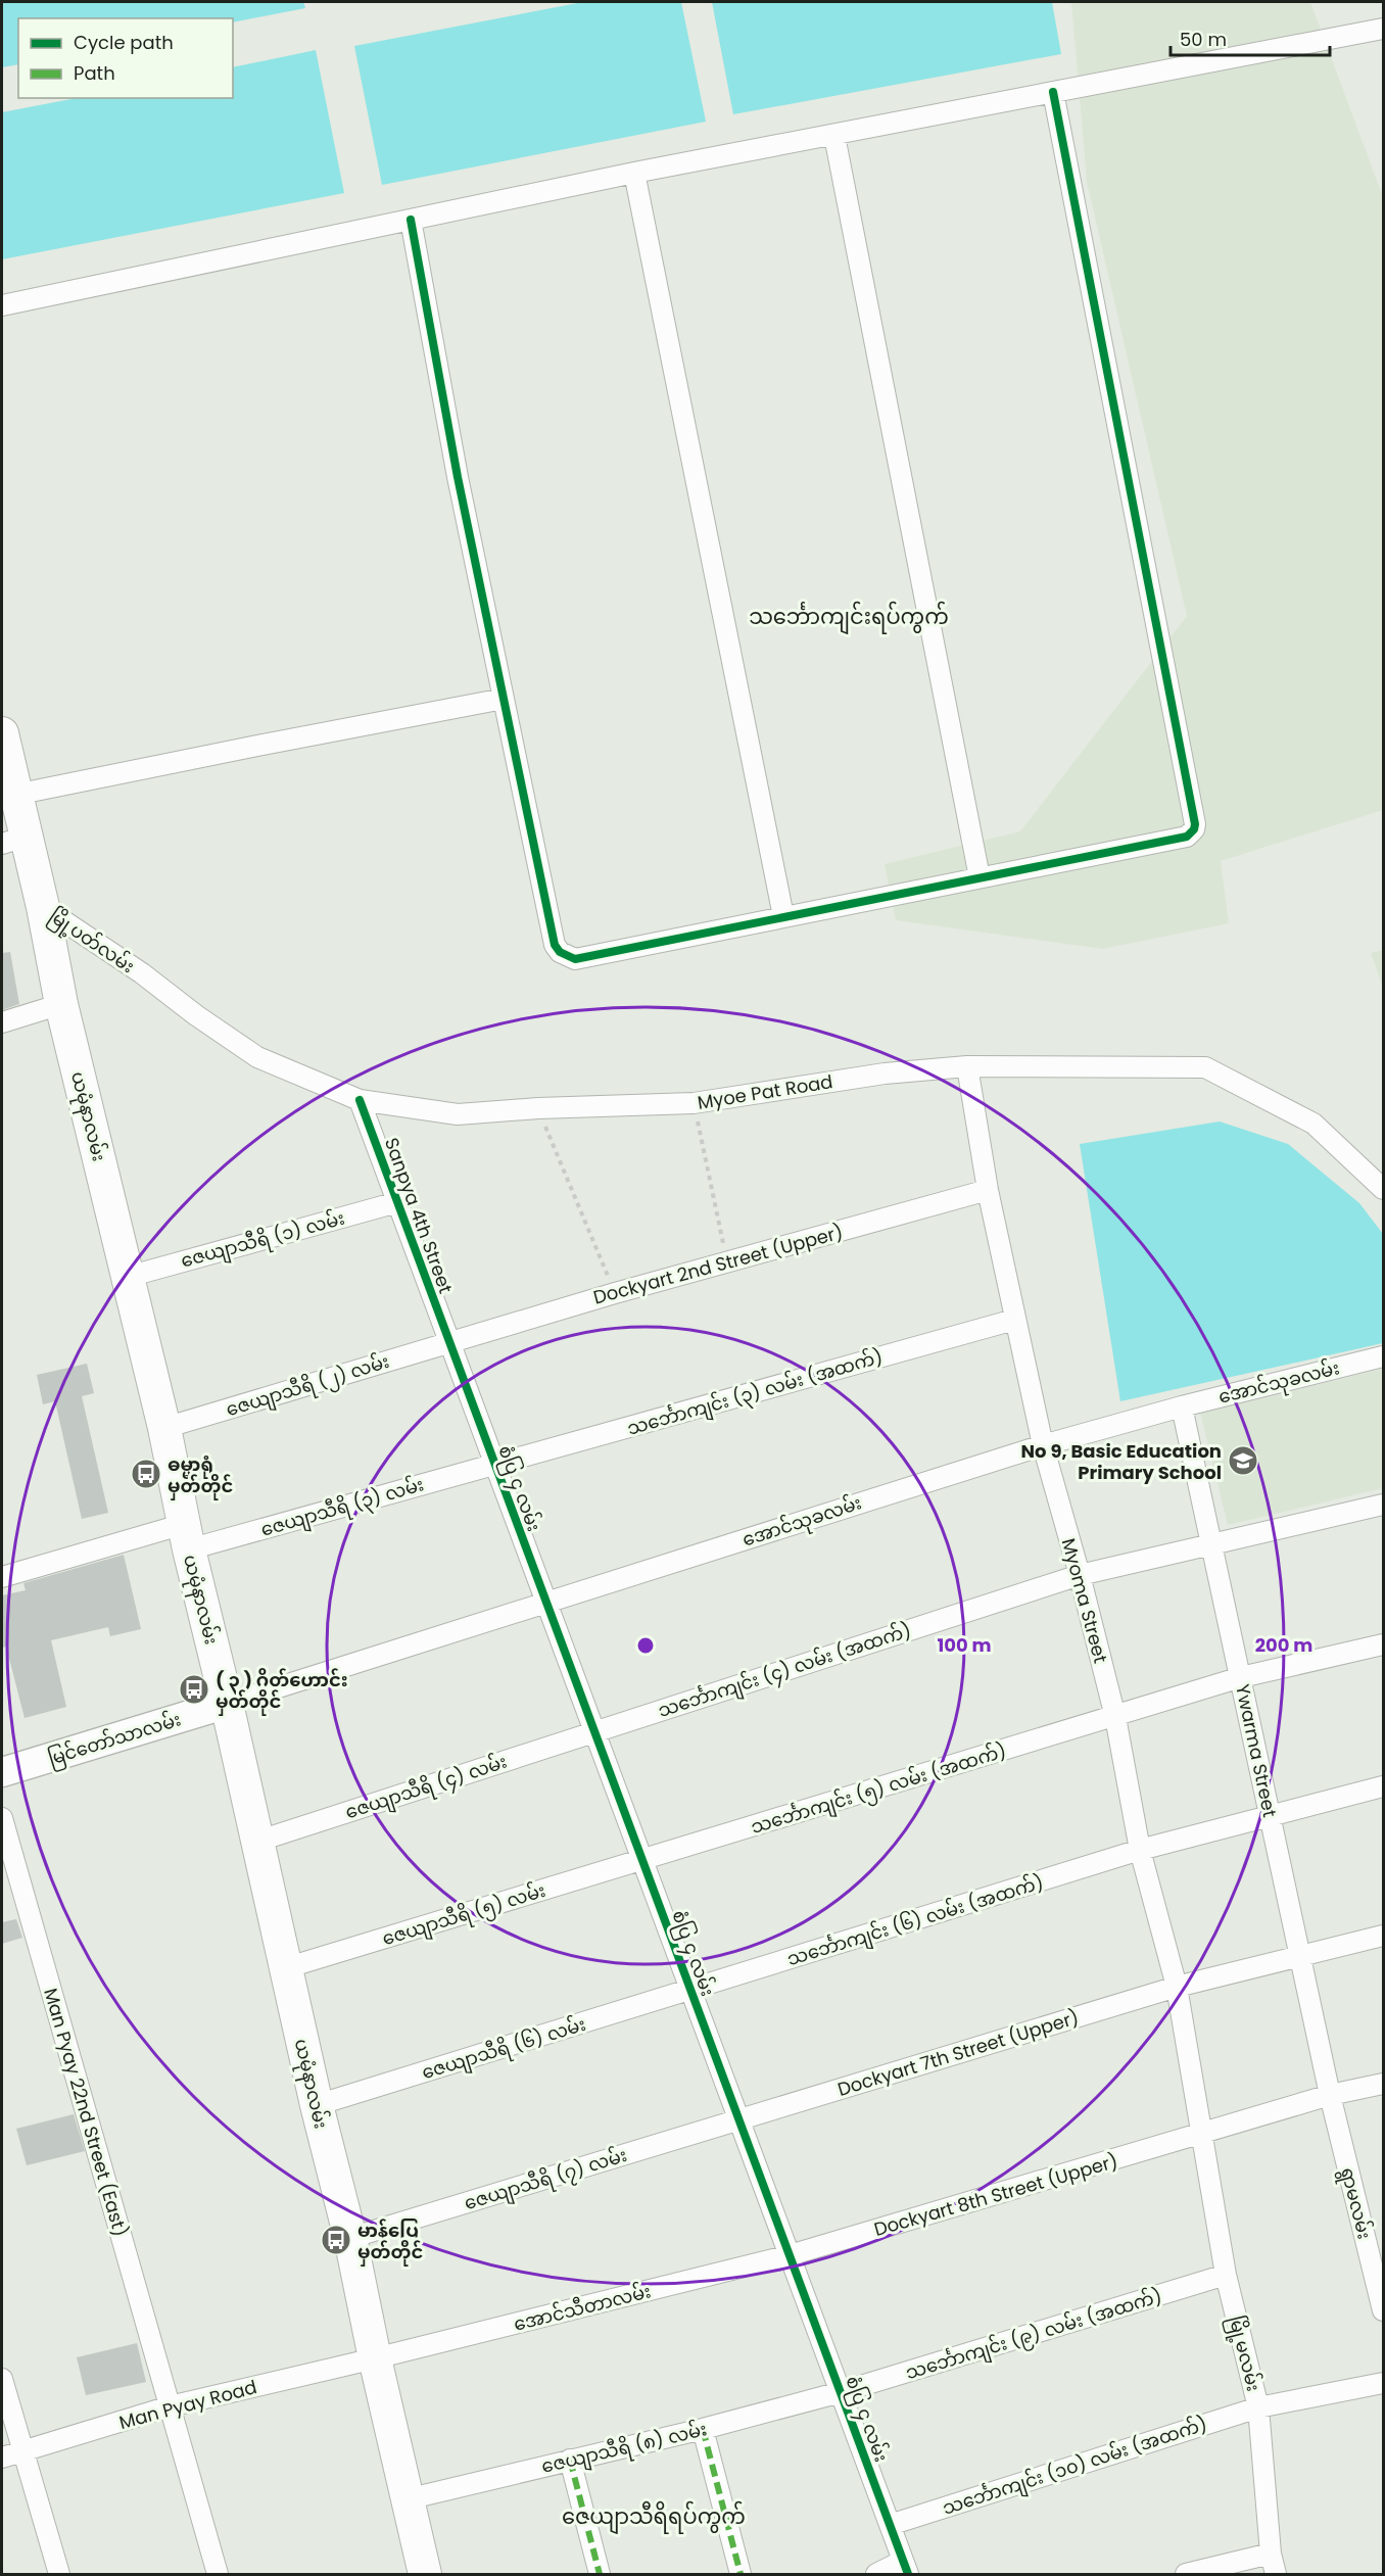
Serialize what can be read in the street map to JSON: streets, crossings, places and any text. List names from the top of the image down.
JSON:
{
  "streets": {
    "main road": ["ယမုံနာလမ်း", "မြင်တော်သာလမ်း"],
    "street": [
      "မြို့ပတ်လမ်း",
      "Myoe Pat Road",
      "Sanpya 4th Street",
      "ဇေယျာသီရိ (၁) လမ်း",
      "Dockyart 2nd Street (Upper)",
      "အောင်သုခလမ်း",
      "ဇေယျာသီရိ (၂) လမ်း",
      "သင်္ဘောကျင်း (၃) လမ်း (အထက်)",
      "စံပြ ၄ လမ်း",
      "ဇေယျာသီရိ (၃) လမ်း",
      "Myoma Street",
      "သင်္ဘောကျင်း (၄) လမ်း (အထက်)",
      "Ywarma Street",
      "ဇေယျာသီရိ (၄) လမ်း",
      "သင်္ဘောကျင်း (၅) လမ်း (အထက်)",
      "ဇေယျာသီရိ (၅) လမ်း",
      "သင်္ဘောကျင်း (၆) လမ်း (အထက်)",
      "ဇေယျာသီရိ (၆) လမ်း",
      "Dockyart 7th Street (Upper)",
      "Man Pyay 22nd Street (East)",
      "ဇေယျာသီရိ (၇) လမ်း",
      "Dockyart 8th Street (Upper)",
      "ရွာမလမ်း",
      "အောင်သီတာလမ်း",
      "သင်္ဘောကျင်း (၉) လမ်း (အထက်)",
      "မြို့မလမ်း",
      "Man Pyay Road",
      "ဇေယျာသီရိ (၈) လမ်း",
      "သင်္ဘောကျင်း (၁၀) လမ်း (အထက်)"
    ]
  },
  "crossings": [
    ["မြို့ပတ်လမ်း", "Myoe Pat Road"],
    ["မြို့ပတ်လမ်း", "ယမုံနာလမ်း"],
    ["Myoe Pat Road", "Sanpya 4th Street"],
    ["Myoe Pat Road", "Myoma Street"],
    ["ယမုံနာလမ်း", "ဇေယျာသီရိ (၁) လမ်း"],
    ["ယမုံနာလမ်း", "အောင်သုခလမ်း"],
    ["ယမုံနာလမ်း", "ဇေယျာသီရိ (၂) လမ်း"],
    ["ယမုံနာလမ်း", "ဇေယျာသီရိ (၃) လမ်း"],
    ["ယမုံနာလမ်း", "မြင်တော်သာလမ်း"],
    ["ယမုံနာလမ်း", "ဇေယျာသီရိ (၄) လမ်း"],
    ["ယမုံနာလမ်း", "ဇေယျာသီရိ (၅) လမ်း"],
    ["ယမုံနာလမ်း", "ဇေယျာသီရိ (၆) လမ်း"],
    ["ယမုံနာလမ်း", "ဇေယျာသီရိ (၇) လမ်း"],
    ["ယမုံနာလမ်း", "အောင်သီတာလမ်း"],
    ["ယမုံနာလမ်း", "Man Pyay Road"],
    ["ယမုံနာလမ်း", "ဇေယျာသီရိ (၈) လမ်း"],
    ["Sanpya 4th Street", "ဇေယျာသီရိ (၁) လမ်း"],
    ["Sanpya 4th Street", "Dockyart 2nd Street (Upper)"],
    ["Sanpya 4th Street", "ဇေယျာသီရိ (၂) လမ်း"],
    ["Sanpya 4th Street", "စံပြ ၄ လမ်း"],
    ["Dockyart 2nd Street (Upper)", "ဇေယျာသီရိ (၂) လမ်း"],
    ["Dockyart 2nd Street (Upper)", "စံပြ ၄ လမ်း"],
    ["Dockyart 2nd Street (Upper)", "Myoma Street"],
    ["အောင်သုခလမ်း", "စံပြ ၄ လမ်း"],
    ["အောင်သုခလမ်း", "Myoma Street"],
    ["အောင်သုခလမ်း", "မြင်တော်သာလမ်း"],
    ["အောင်သုခလမ်း", "Ywarma Street"],
    ["ဇေယျာသီရိ (၂) လမ်း", "စံပြ ၄ လမ်း"],
    ["သင်္ဘောကျင်း (၃) လမ်း (အထက်)", "စံပြ ၄ လမ်း"],
    ["သင်္ဘောကျင်း (၃) လမ်း (အထက်)", "ဇေယျာသီရိ (၃) လမ်း"],
    ["သင်္ဘောကျင်း (၃) လမ်း (အထက်)", "Myoma Street"],
    ["စံပြ ၄ လမ်း", "ဇေယျာသီရိ (၃) လမ်း"],
    ["စံပြ ၄ လမ်း", "သင်္ဘောကျင်း (၄) လမ်း (အထက်)"],
    ["စံပြ ၄ လမ်း", "ဇေယျာသီရိ (၄) လမ်း"],
    ["စံပြ ၄ လမ်း", "သင်္ဘောကျင်း (၅) လမ်း (အထက်)"],
    ["စံပြ ၄ လမ်း", "ဇေယျာသီရိ (၅) လမ်း"],
    ["စံပြ ၄ လမ်း", "သင်္ဘောကျင်း (၆) လမ်း (အထက်)"],
    ["စံပြ ၄ လမ်း", "ဇေယျာသီရိ (၆) လမ်း"],
    ["စံပြ ၄ လမ်း", "Dockyart 7th Street (Upper)"],
    ["စံပြ ၄ လမ်း", "ဇေယျာသီရိ (၇) လမ်း"],
    ["စံပြ ၄ လမ်း", "Dockyart 8th Street (Upper)"],
    ["စံပြ ၄ လမ်း", "အောင်သီတာလမ်း"],
    ["စံပြ ၄ လမ်း", "သင်္ဘောကျင်း (၉) လမ်း (အထက်)"],
    ["စံပြ ၄ လမ်း", "ဇေယျာသီရိ (၈) လမ်း"],
    ["စံပြ ၄ လမ်း", "သင်္ဘောကျင်း (၁၀) လမ်း (အထက်)"],
    ["Myoma Street", "သင်္ဘောကျင်း (၄) လမ်း (အထက်)"],
    ["Myoma Street", "သင်္ဘောကျင်း (၅) လမ်း (အထက်)"],
    ["Myoma Street", "သင်္ဘောကျင်း (၆) လမ်း (အထက်)"],
    ["Myoma Street", "Dockyart 7th Street (Upper)"],
    ["Myoma Street", "Dockyart 8th Street (Upper)"],
    ["Myoma Street", "မြို့မလမ်း"],
    ["သင်္ဘောကျင်း (၄) လမ်း (အထက်)", "Ywarma Street"],
    ["သင်္ဘောကျင်း (၄) လမ်း (အထက်)", "ဇေယျာသီရိ (၄) လမ်း"],
    ["Ywarma Street", "သင်္ဘောကျင်း (၅) လမ်း (အထက်)"],
    ["Ywarma Street", "သင်္ဘောကျင်း (၆) လမ်း (အထက်)"],
    ["Ywarma Street", "Dockyart 7th Street (Upper)"],
    ["Ywarma Street", "Dockyart 8th Street (Upper)"],
    ["Ywarma Street", "ရွာမလမ်း"],
    ["သင်္ဘောကျင်း (၅) လမ်း (အထက်)", "ဇေယျာသီရိ (၅) လမ်း"],
    ["သင်္ဘောကျင်း (၆) လမ်း (အထက်)", "ဇေယျာသီရိ (၆) လမ်း"],
    ["Dockyart 7th Street (Upper)", "ဇေယျာသီရိ (၇) လမ်း"],
    ["Man Pyay 22nd Street (East)", "Man Pyay Road"],
    ["Dockyart 8th Street (Upper)", "ရွာမလမ်း"],
    ["Dockyart 8th Street (Upper)", "အောင်သီတာလမ်း"],
    ["Dockyart 8th Street (Upper)", "မြို့မလမ်း"],
    ["အောင်သီတာလမ်း", "Man Pyay Road"],
    ["သင်္ဘောကျင်း (၉) လမ်း (အထက်)", "မြို့မလမ်း"],
    ["သင်္ဘောကျင်း (၉) လမ်း (အထက်)", "ဇေယျာသီရိ (၈) လမ်း"],
    ["မြို့မလမ်း", "သင်္ဘောကျင်း (၁၀) လမ်း (အထက်)"]
  ],
  "districts": ["သင်္ဘောကျင်းရပ်ကွက်", "ဇေယျာသီရိရပ်ကွက်"],
  "places": {
    "school or university": ["No 9, Basic Education Primary School"],
    "bus stop": ["ဓမ္မာရုံ မှတ်တိုင်", "( ၃ ) ဂိတ်ဟောင်း မှတ်တိုင်", "မာန်ပြေ မှတ်တိုင်"]
  },
  "legend": ["Cycle path", "Path"],
  "scale_bar": "50 m",
  "rings": ["100 m", "200 m"]
}
